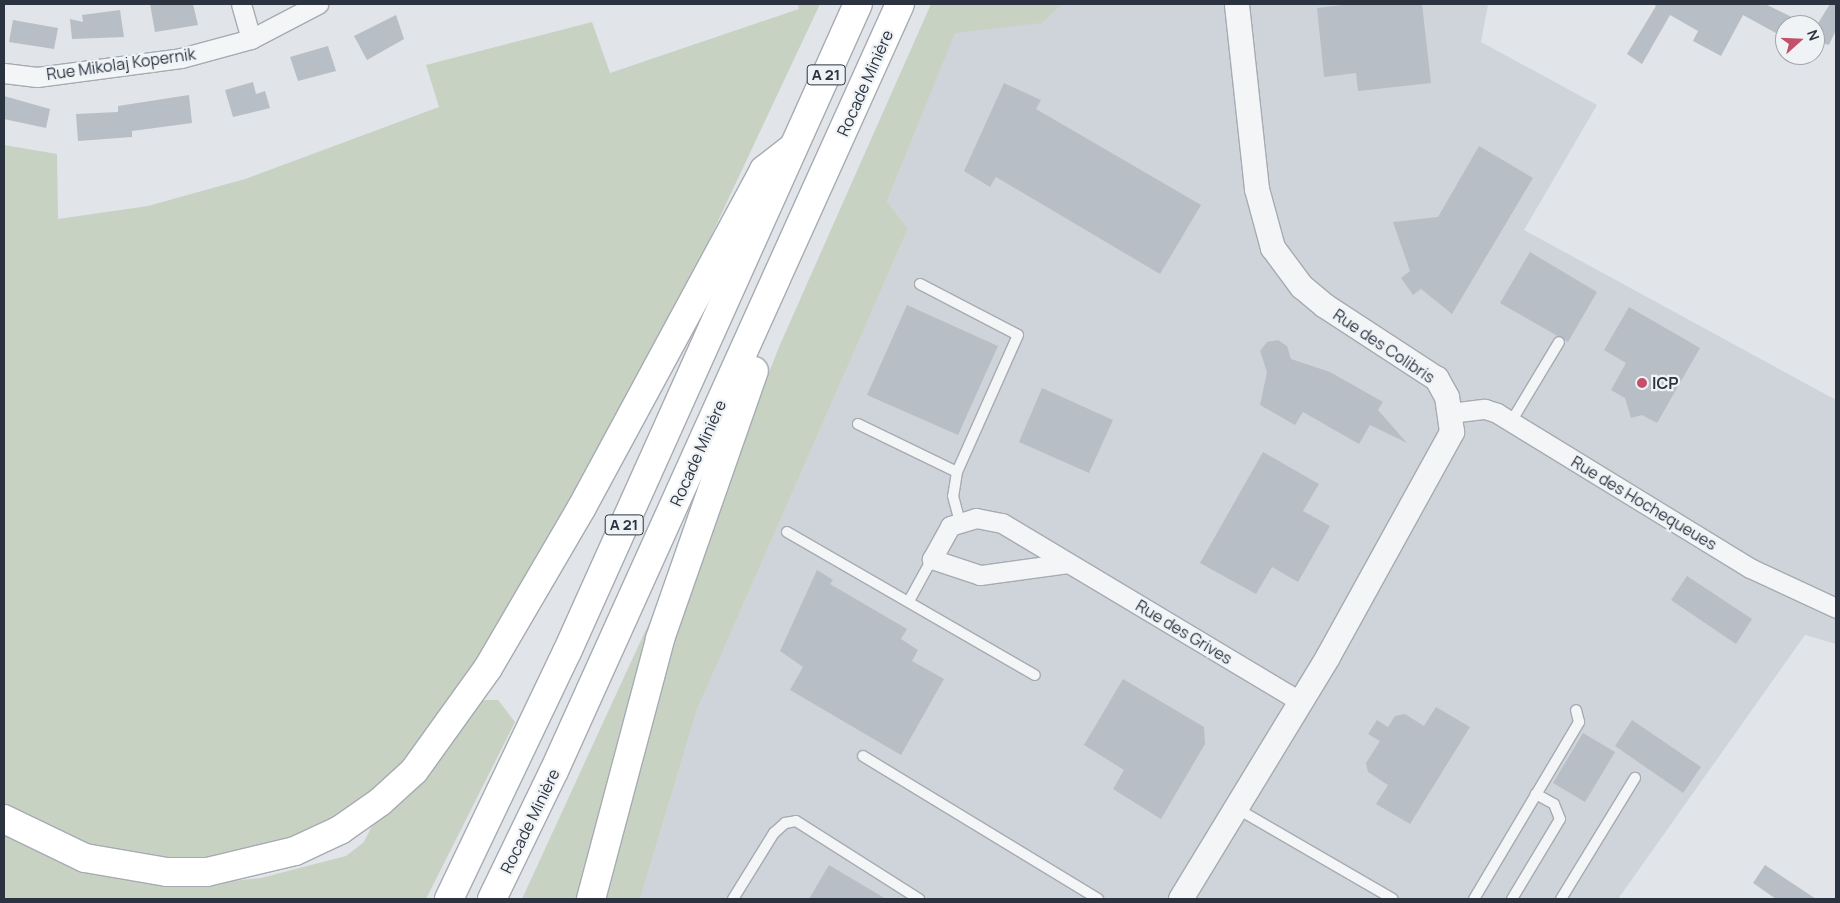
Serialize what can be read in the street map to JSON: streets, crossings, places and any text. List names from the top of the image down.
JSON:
{
  "streets": {
    "highway": ["A 21", "Rocade Minière"],
    "street": [
      "Rue Mikolaj Kopernik",
      "Rue des Colibris",
      "Rue des Hochequeues",
      "Rue des Grives"
    ]
  },
  "crossings": [
    ["Rue des Colibris", "Rue des Hochequeues"],
    ["Rue des Colibris", "Rue des Grives"]
  ],
  "places": ["ICP"],
  "north": "right"
}
